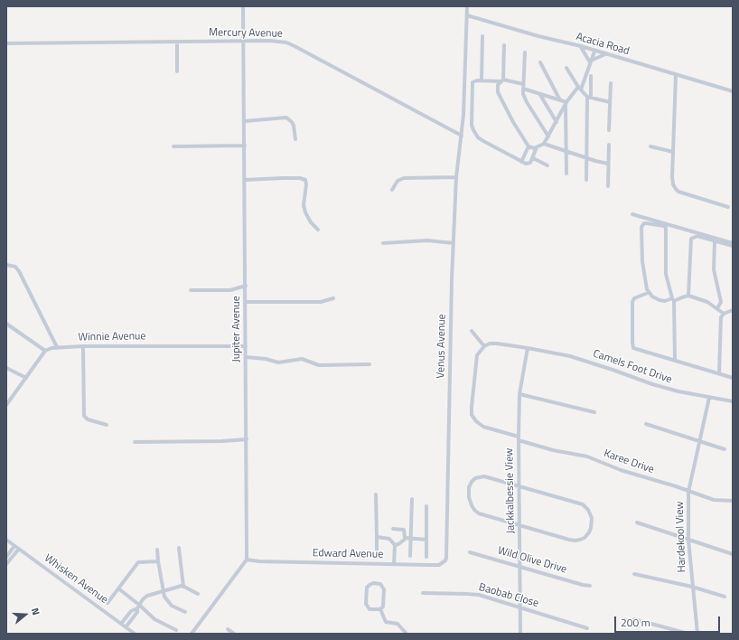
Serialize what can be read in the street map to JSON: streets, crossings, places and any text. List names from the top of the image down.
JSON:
{
  "streets": {
    "street": [
      "Mercury Avenue",
      "Acacia Road",
      "Jupiter Avenue",
      "Winnie Avenue",
      "Venus Avenue",
      "Camels Foot Drive",
      "Karee Drive",
      "Jackkalbessie View",
      "Hardekool View",
      "Edward Avenue",
      "Wild Olive Drive",
      "Whisken Avenue",
      "Baobab Close"
    ]
  },
  "crossings": [
    ["Mercury Avenue", "Jupiter Avenue"],
    ["Mercury Avenue", "Venus Avenue"],
    ["Acacia Road", "Venus Avenue"],
    ["Jupiter Avenue", "Winnie Avenue"],
    ["Jupiter Avenue", "Edward Avenue"],
    ["Venus Avenue", "Edward Avenue"],
    ["Camels Foot Drive", "Karee Drive"],
    ["Camels Foot Drive", "Jackkalbessie View"],
    ["Camels Foot Drive", "Hardekool View"],
    ["Karee Drive", "Jackkalbessie View"],
    ["Karee Drive", "Hardekool View"],
    ["Jackkalbessie View", "Wild Olive Drive"],
    ["Jackkalbessie View", "Baobab Close"]
  ],
  "scale_bar": "200 m",
  "north": "right"
}
